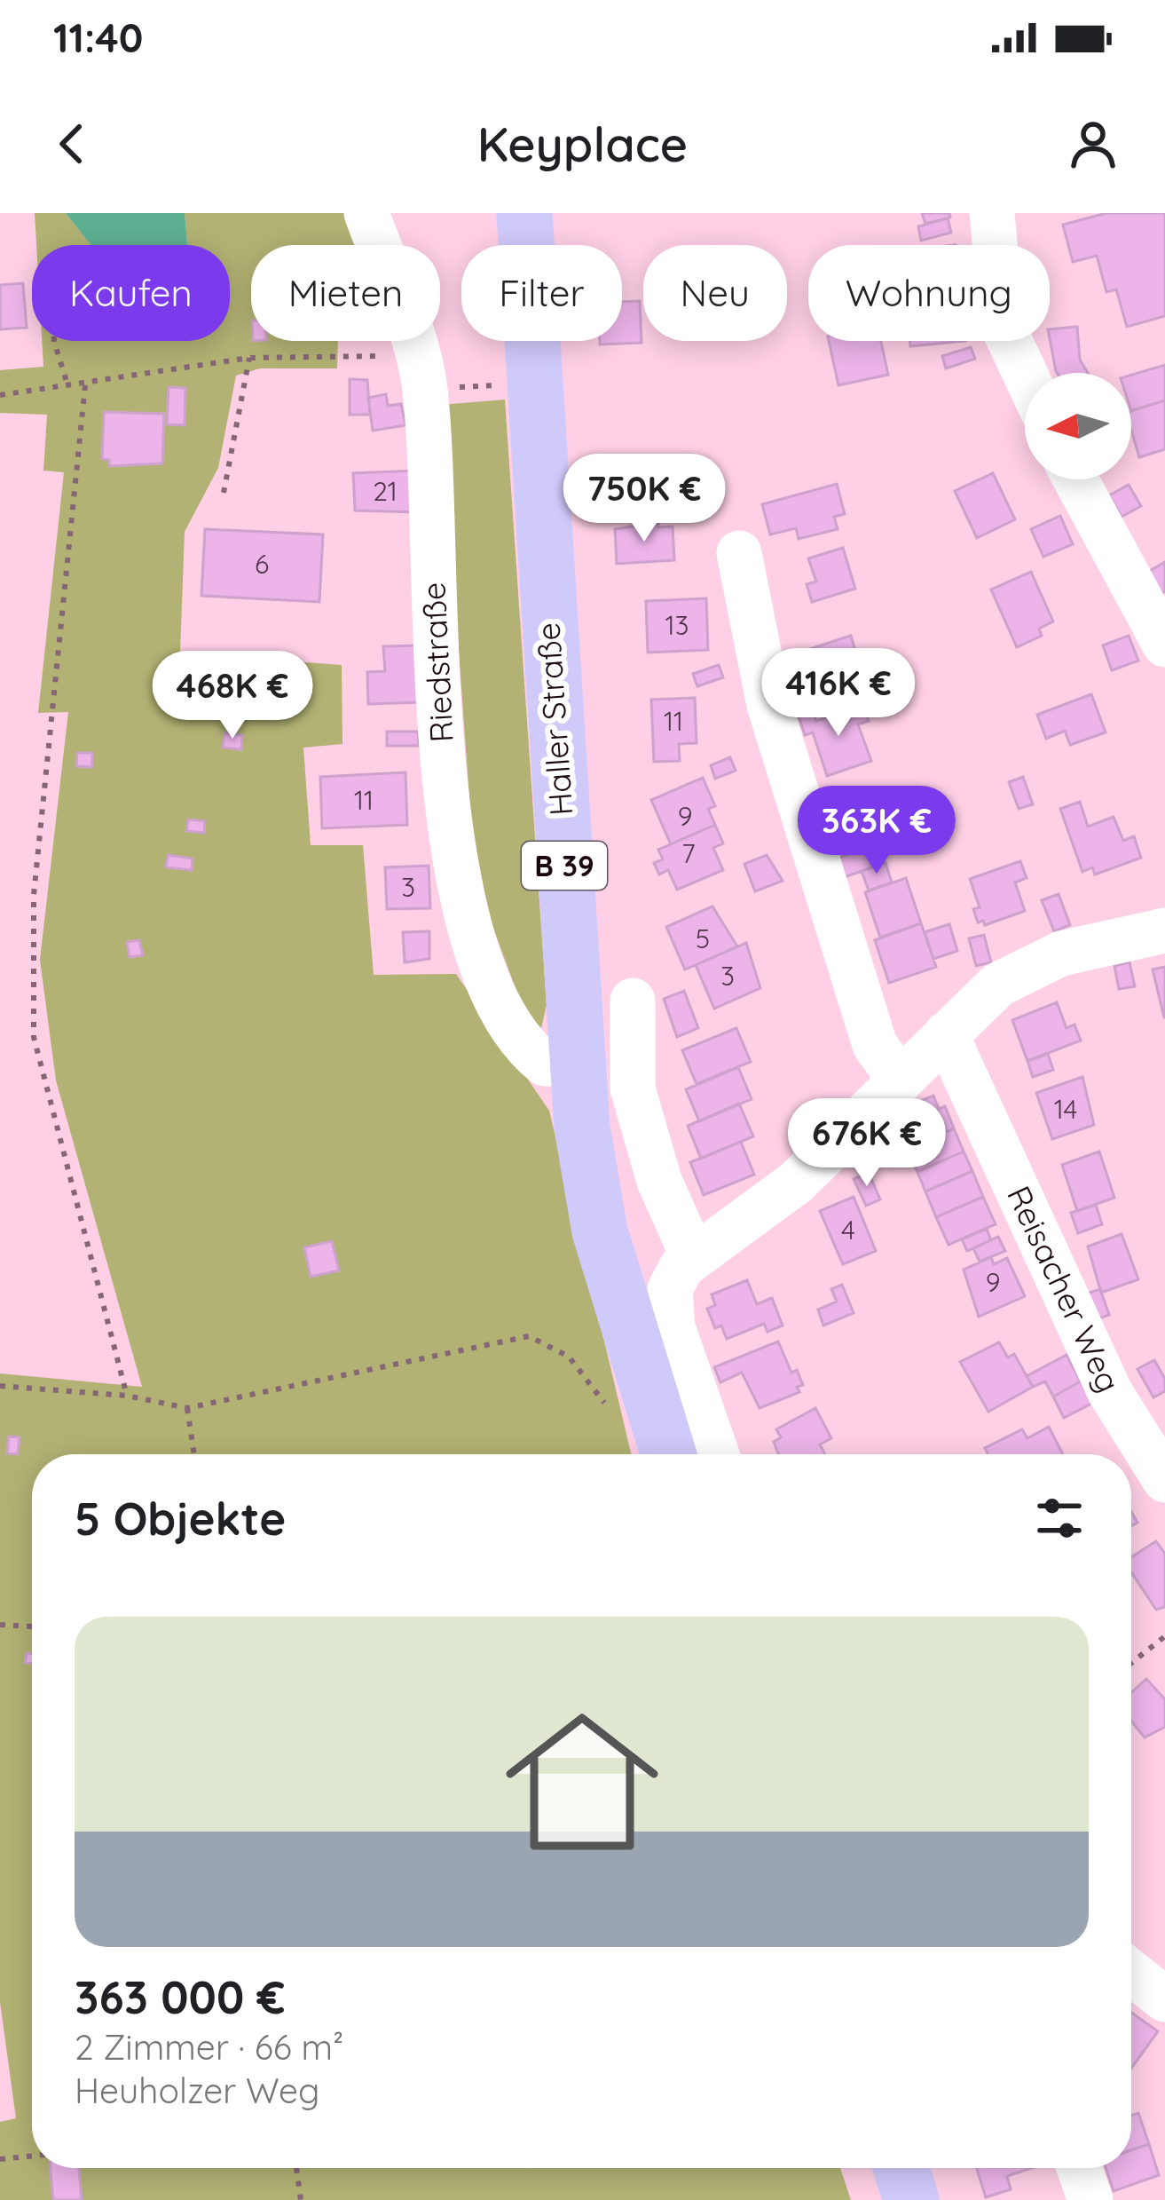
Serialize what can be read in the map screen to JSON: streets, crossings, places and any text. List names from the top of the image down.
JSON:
{
  "streets": {
    "main road": ["Haller Straße", "B 39"],
    "street": ["Riedstraße", "Reisacher Weg"]
  },
  "crossings": [
    ["Riedstraße", "Haller Straße"]
  ],
  "house_numbers": [
    "21",
    "6",
    "13",
    "11",
    "11",
    "9",
    "7",
    "3",
    "5",
    "3",
    "14",
    "4",
    "9"
  ],
  "north": "left",
  "page": {
    "status": "11:40",
    "header": "Keyplace",
    "chip": [
      "Kaufen",
      "Mieten",
      "Filter",
      "Neu",
      "Wohnung"
    ],
    "price": [
      "750K €",
      "416K €",
      "468K €",
      "363K €",
      "676K €"
    ],
    "heading": "5 Objekte",
    "list": [
      {
        "name": "363 000 €",
        "note": "2 Zimmer · 66 m² · Heuholzer Weg"
      }
    ]
  }
}
